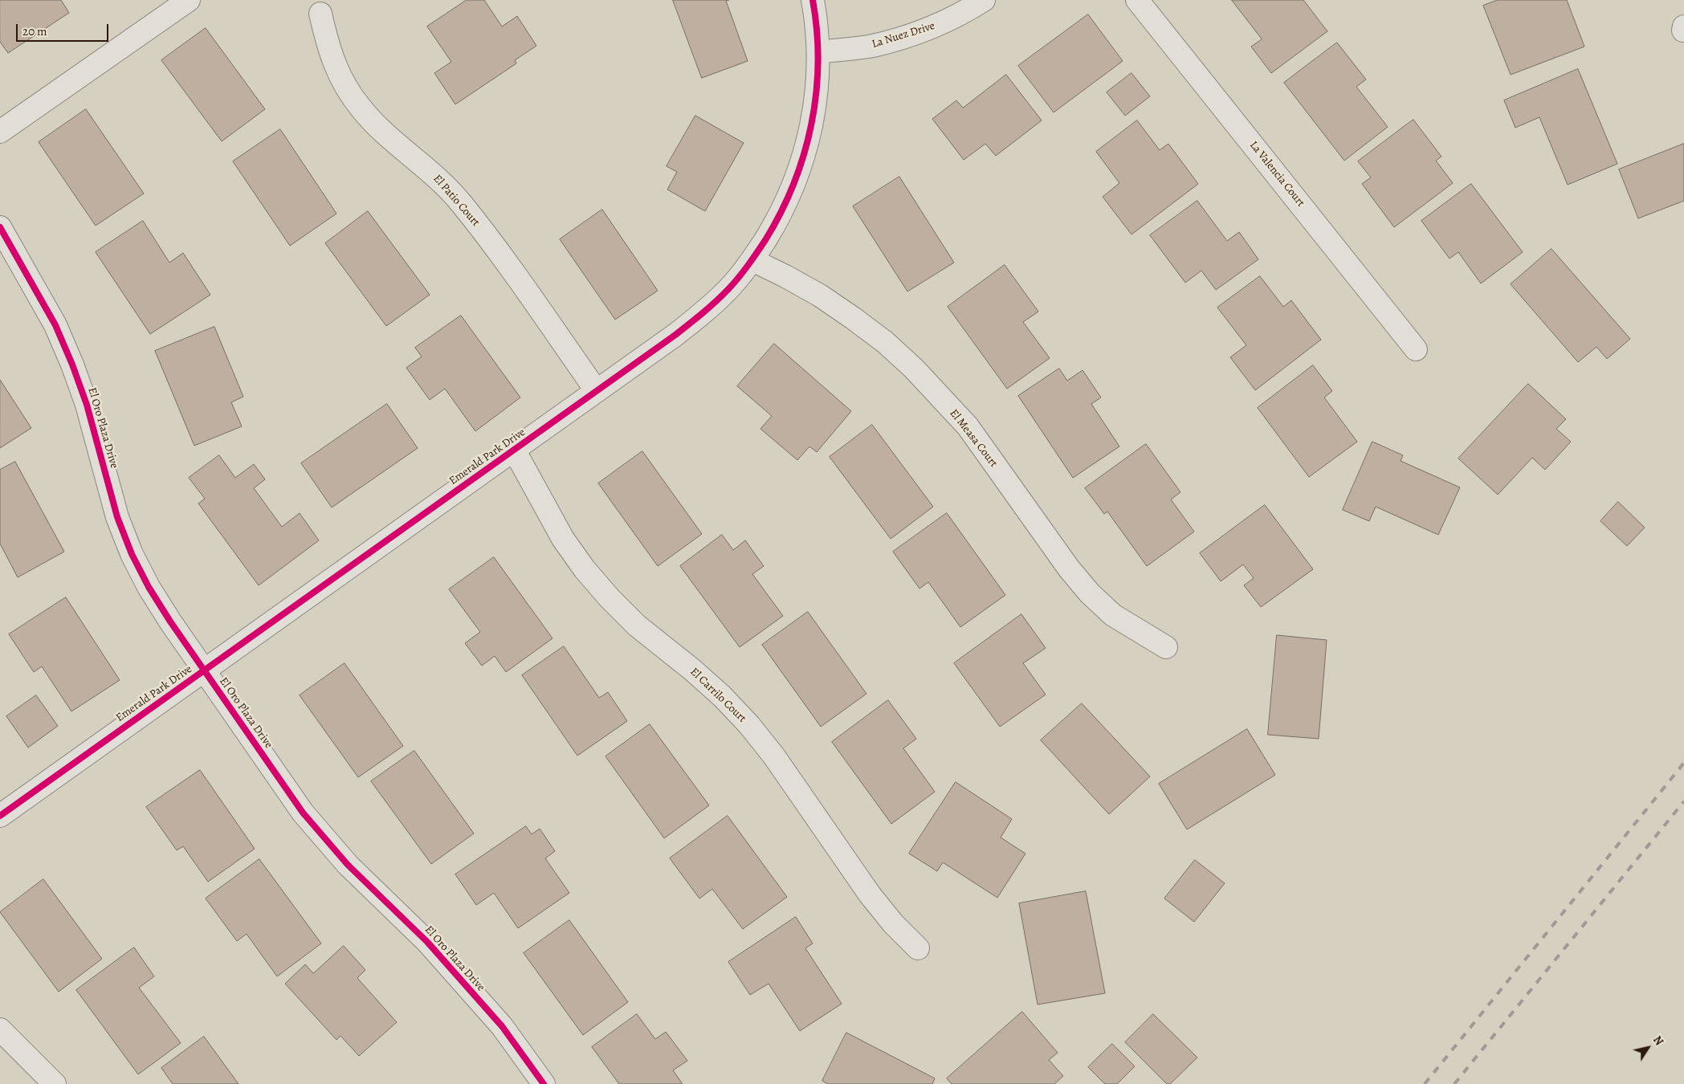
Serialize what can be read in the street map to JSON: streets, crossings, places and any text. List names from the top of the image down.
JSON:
{
  "streets": {
    "street": [
      "La Nuez Drive",
      "La Valencia Court",
      "El Patio Court",
      "El Oro Plaza Drive",
      "El Measa Court",
      "Emerald Park Drive",
      "El Carrilo Court"
    ]
  },
  "crossings": [
    ["La Nuez Drive", "Emerald Park Drive"],
    ["El Patio Court", "Emerald Park Drive"],
    ["El Oro Plaza Drive", "Emerald Park Drive"],
    ["El Measa Court", "Emerald Park Drive"],
    ["Emerald Park Drive", "El Carrilo Court"]
  ],
  "scale_bar": "20 m",
  "north": "top right"
}
